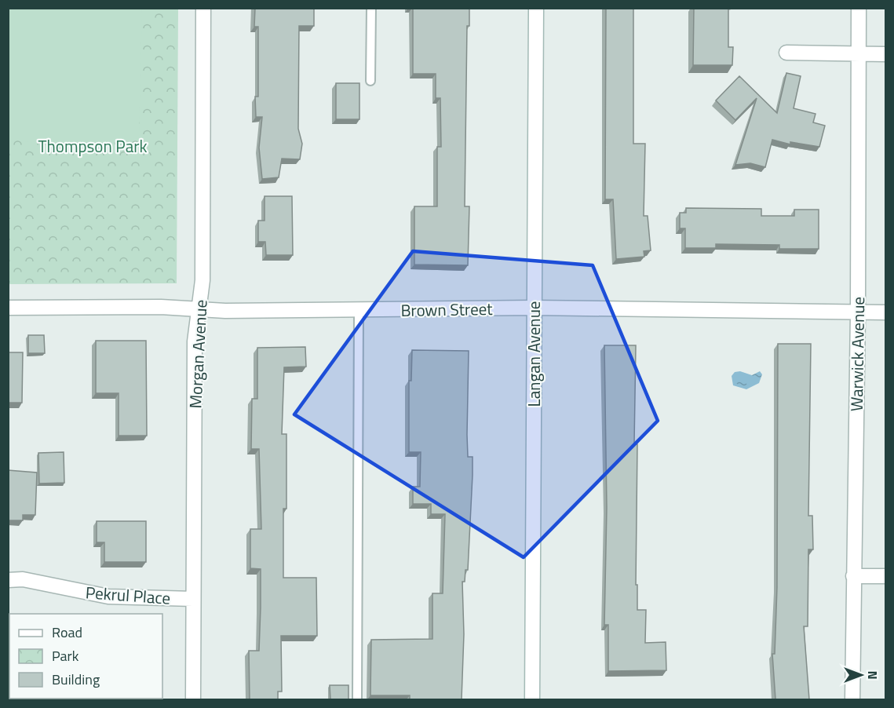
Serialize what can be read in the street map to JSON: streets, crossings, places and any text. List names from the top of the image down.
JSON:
{
  "streets": {
    "street": [
      "Brown Street",
      "Morgan Avenue",
      "Langan Avenue",
      "Warwick Avenue",
      "Pekrul Place"
    ]
  },
  "crossings": [
    ["Brown Street", "Morgan Avenue"],
    ["Brown Street", "Langan Avenue"],
    ["Brown Street", "Warwick Avenue"],
    ["Morgan Avenue", "Pekrul Place"]
  ],
  "parks": ["Thompson Park"],
  "legend": ["Road", "Park", "Building"],
  "north": "right"
}
